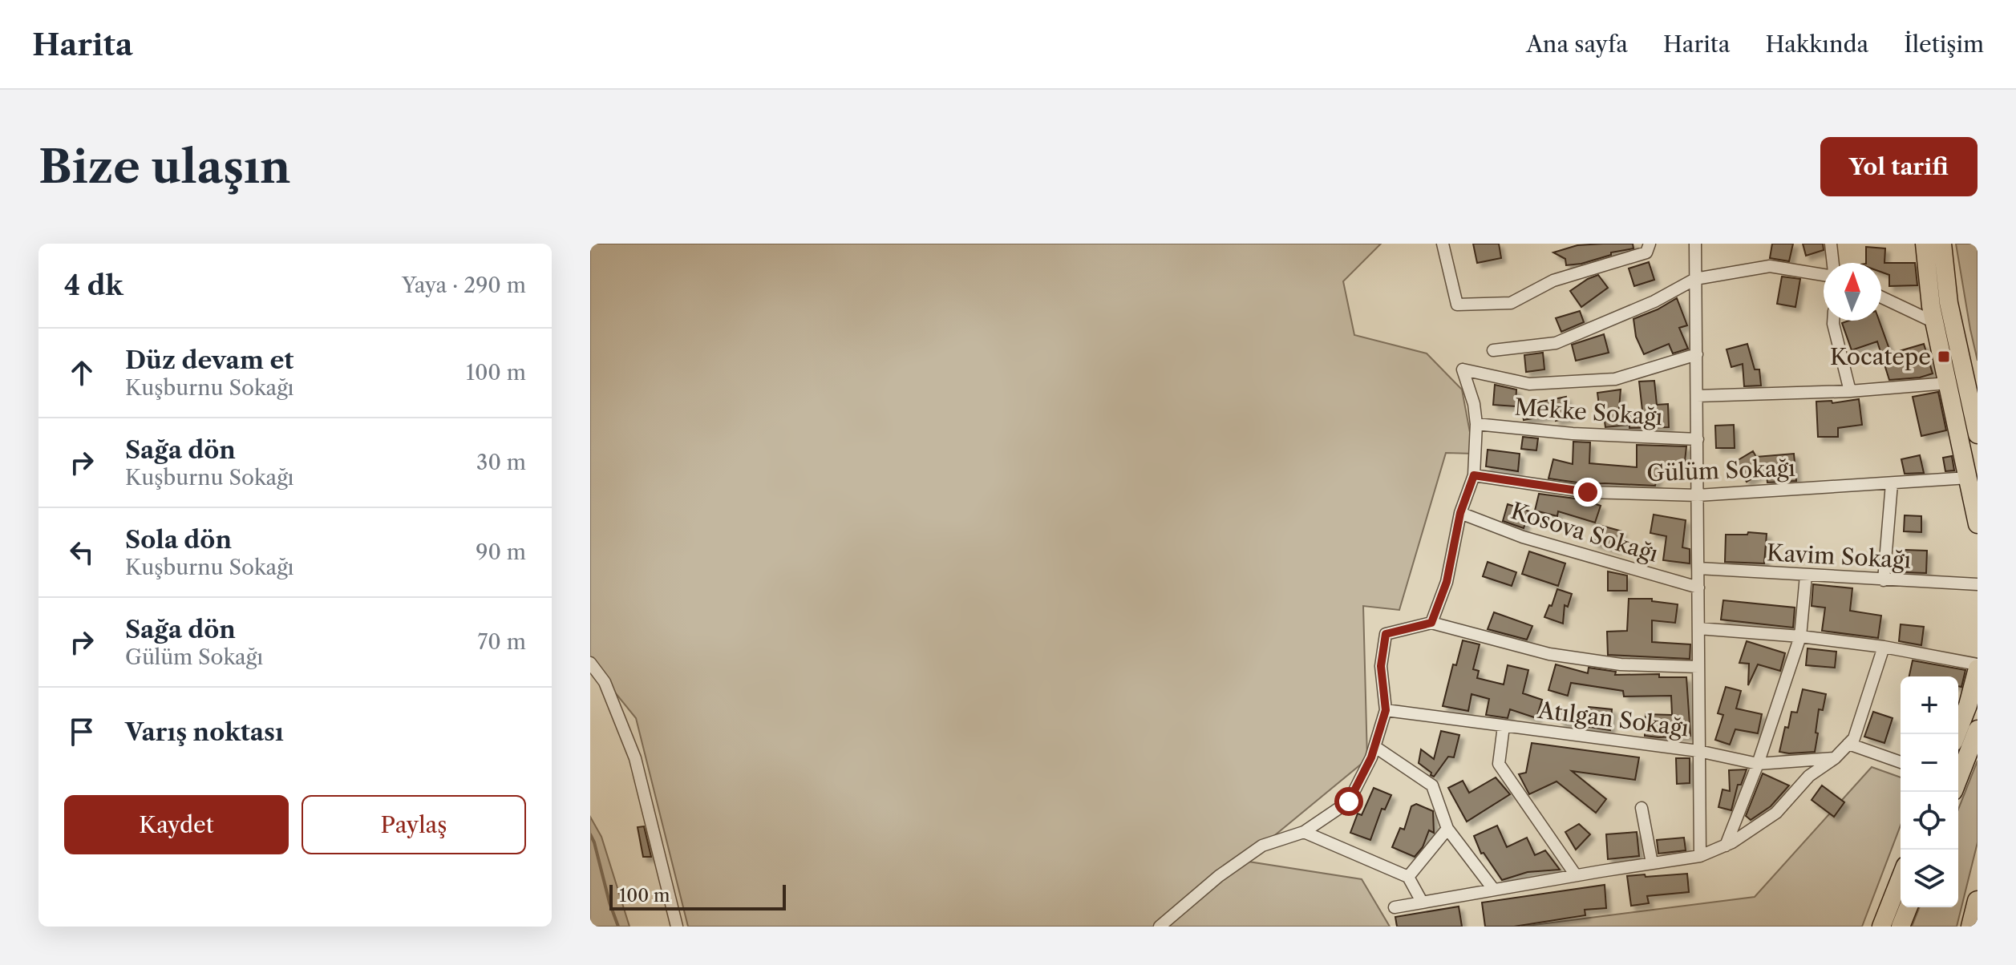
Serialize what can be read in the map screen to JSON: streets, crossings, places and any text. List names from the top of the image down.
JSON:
{
  "streets": {
    "street": [
      "Mekke Sokağı",
      "Gülüm Sokağı",
      "Kosova Sokağı",
      "Kavim Sokağı",
      "Atılgan Sokağı"
    ]
  },
  "places": {
    "transit": ["Kocatepe"]
  },
  "scale_bar": "100 m",
  "north": "top",
  "page": {
    "header": "Harita",
    "nav": [
      "Ana sayfa",
      "Harita",
      "Hakkında",
      "İletişim"
    ],
    "buttons": [
      "Yol tarifi",
      ["Kaydet", "Paylaş"]
    ],
    "title": "Bize ulaşın",
    "heading": ["4 dk", "Yaya · 290 m"],
    "list": [
      ["Düz devam et", "Kuşburnu Sokağı", "100 m"],
      ["Sağa dön", "Kuşburnu Sokağı", "30 m"],
      ["Sola dön", "Kuşburnu Sokağı", "90 m"],
      ["Sağa dön", "Gülüm Sokağı", "70 m"],
      "Varış noktası"
    ],
    "map_buttons": ["+", "−"],
    "scale": "100 m"
  }
}
